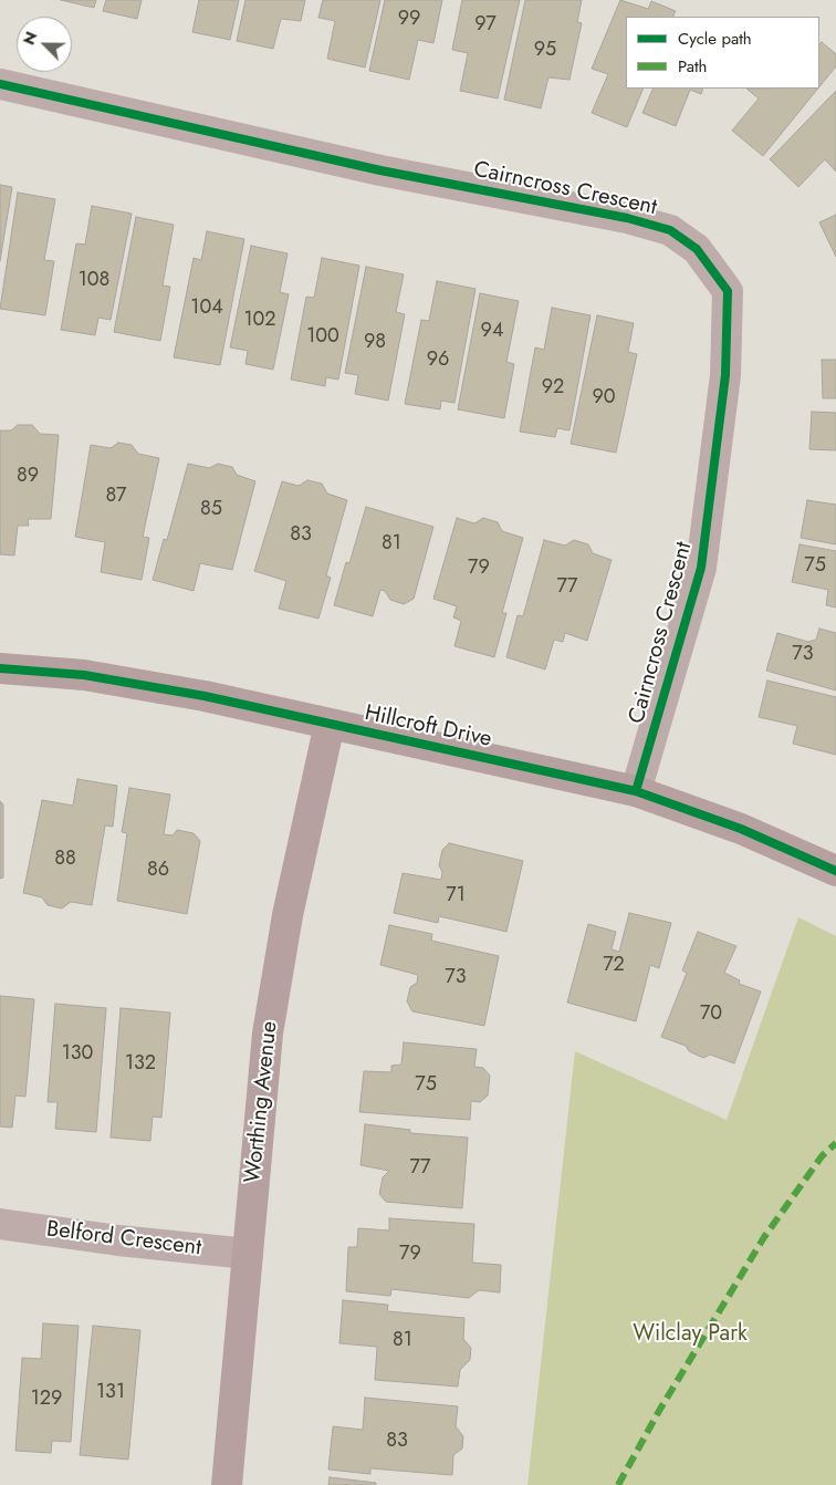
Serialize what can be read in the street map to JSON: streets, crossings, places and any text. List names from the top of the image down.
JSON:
{
  "streets": {
    "street": [
      "Cairncross Crescent",
      "Hillcroft Drive",
      "Worthing Avenue",
      "Belford Crescent"
    ]
  },
  "crossings": [
    ["Cairncross Crescent", "Hillcroft Drive"],
    ["Hillcroft Drive", "Worthing Avenue"],
    ["Worthing Avenue", "Belford Crescent"]
  ],
  "parks": ["Wilclay Park"],
  "house_numbers": [
    "99",
    "97",
    "95",
    "108",
    "104",
    "102",
    "94",
    "100",
    "98",
    "96",
    "92",
    "90",
    "89",
    "87",
    "85",
    "83",
    "81",
    "75",
    "79",
    "77",
    "73",
    "88",
    "86",
    "71",
    "72",
    "73",
    "70",
    "130",
    "132",
    "75",
    "77",
    "79",
    "81",
    "131",
    "129",
    "83"
  ],
  "legend": ["Cycle path", "Path"],
  "north": "top left"
}
